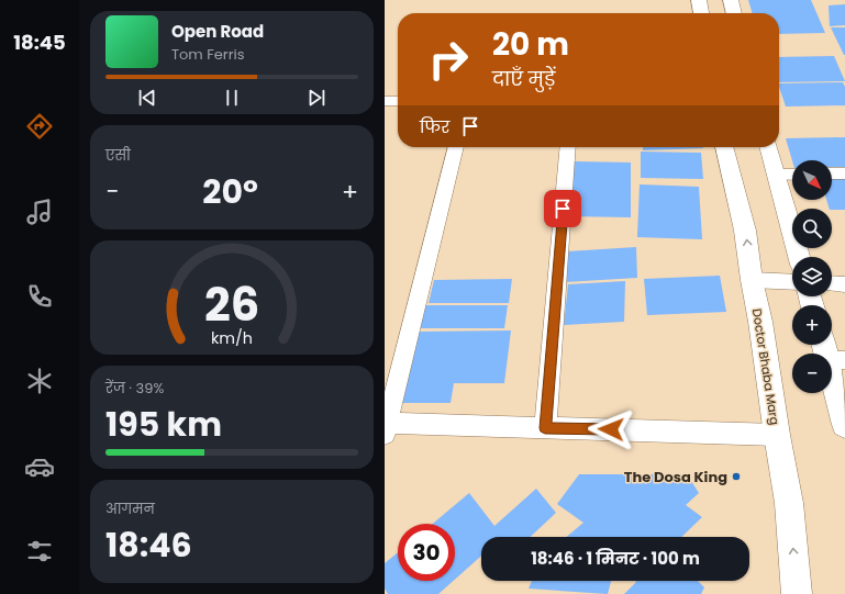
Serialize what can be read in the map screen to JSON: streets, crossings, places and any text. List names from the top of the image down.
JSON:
{
  "streets": {
    "street": ["Doctor Bhaba Marg"]
  },
  "places": ["The Dosa King"],
  "north": "bottom right",
  "page": {
    "tabs": "18:45",
    "turn": ["20 m", "दाएँ मुड़ें"],
    "song": ["Open Road", "Tom Ferris"],
    "then": "फिर",
    "tile": [
      "एसी",
      ["रेंज · 39%", "195 km"],
      ["आगमन", "18:46"]
    ],
    "map_buttons": ["+", "−"],
    "heat": ["−", "20°", "+"],
    "limit": "30",
    "trip": "18:46 · 1 मिनट · 100 m",
    "gauge": ["26", "km/h"]
  }
}
